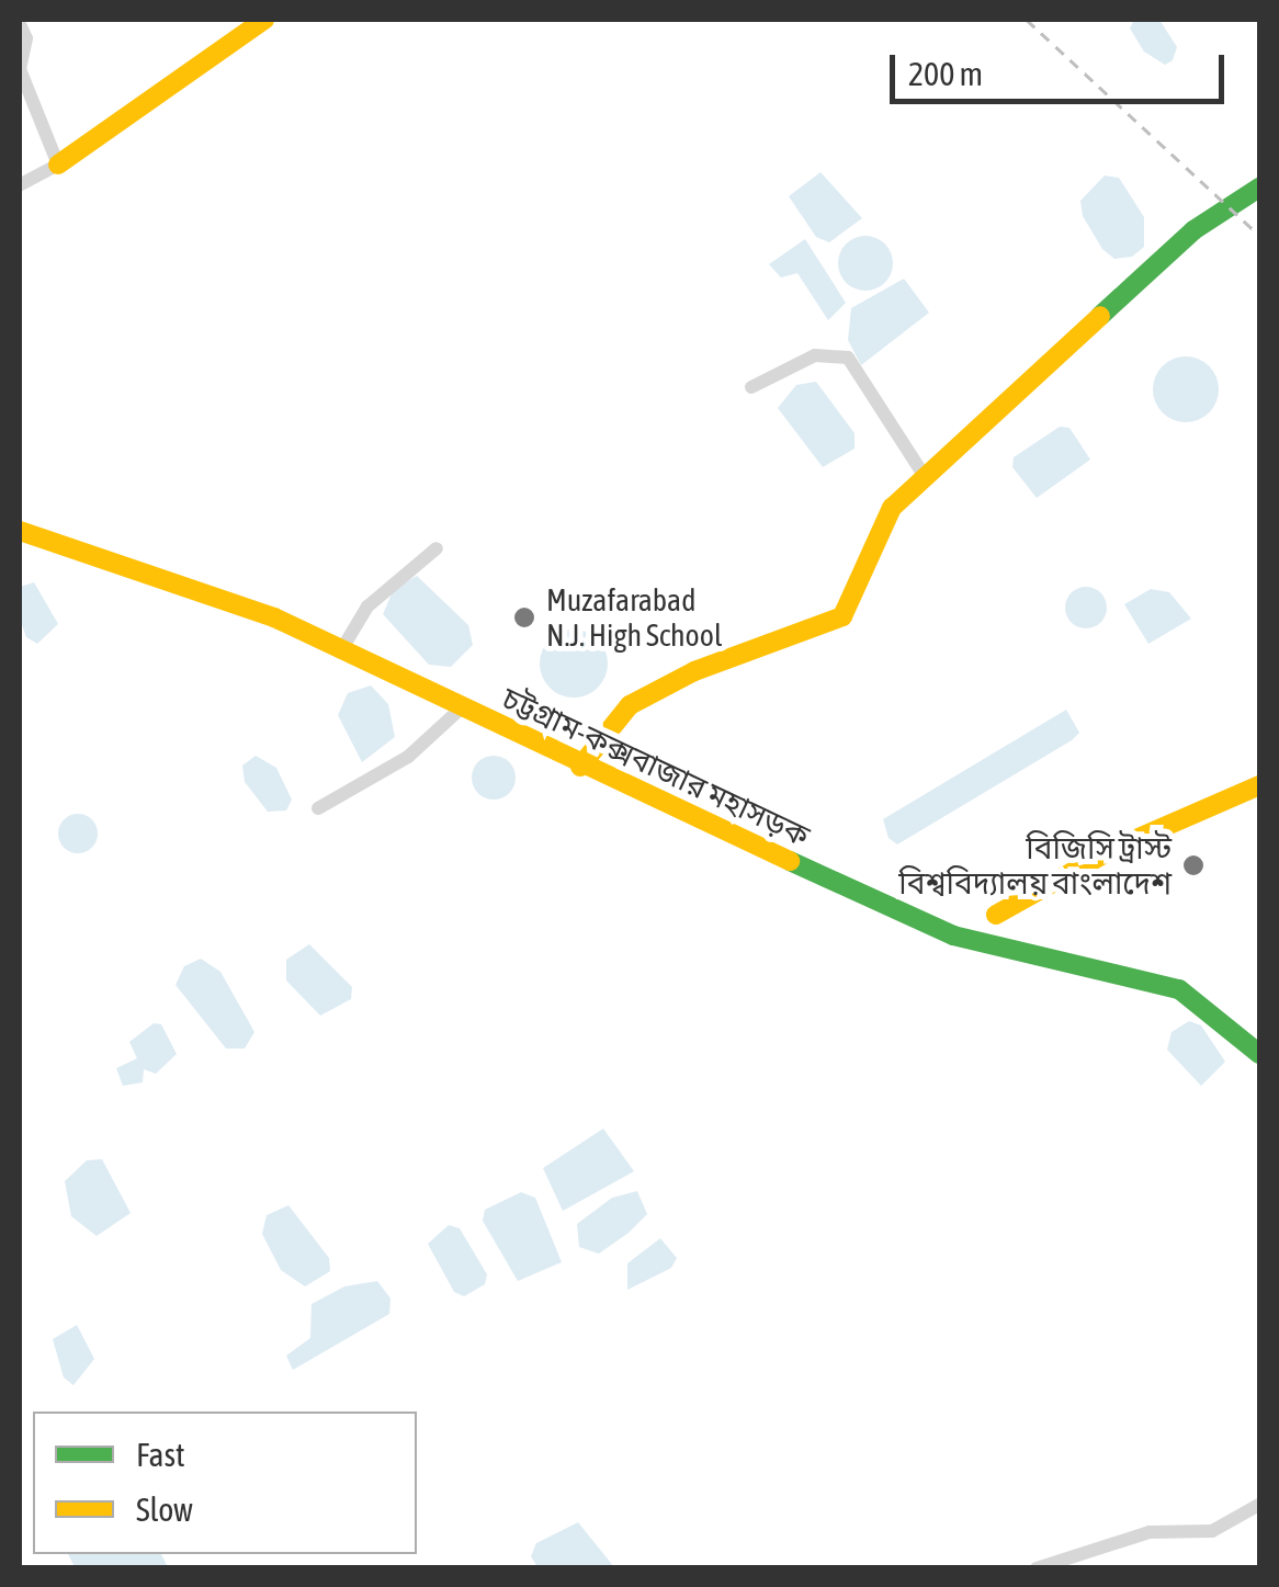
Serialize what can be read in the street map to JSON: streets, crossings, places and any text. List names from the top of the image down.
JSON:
{
  "streets": {
    "main road": ["চট্টগ্রাম-কক্সবাজার মহাসড়ক"]
  },
  "places": ["Muzafarabad N.J. High School", "বিজিসি ট্রাস্ট বিশ্ববিদ্যালয় বাংলাদেশ"],
  "legend": ["Fast", "Slow"],
  "scale_bar": "200 m"
}
